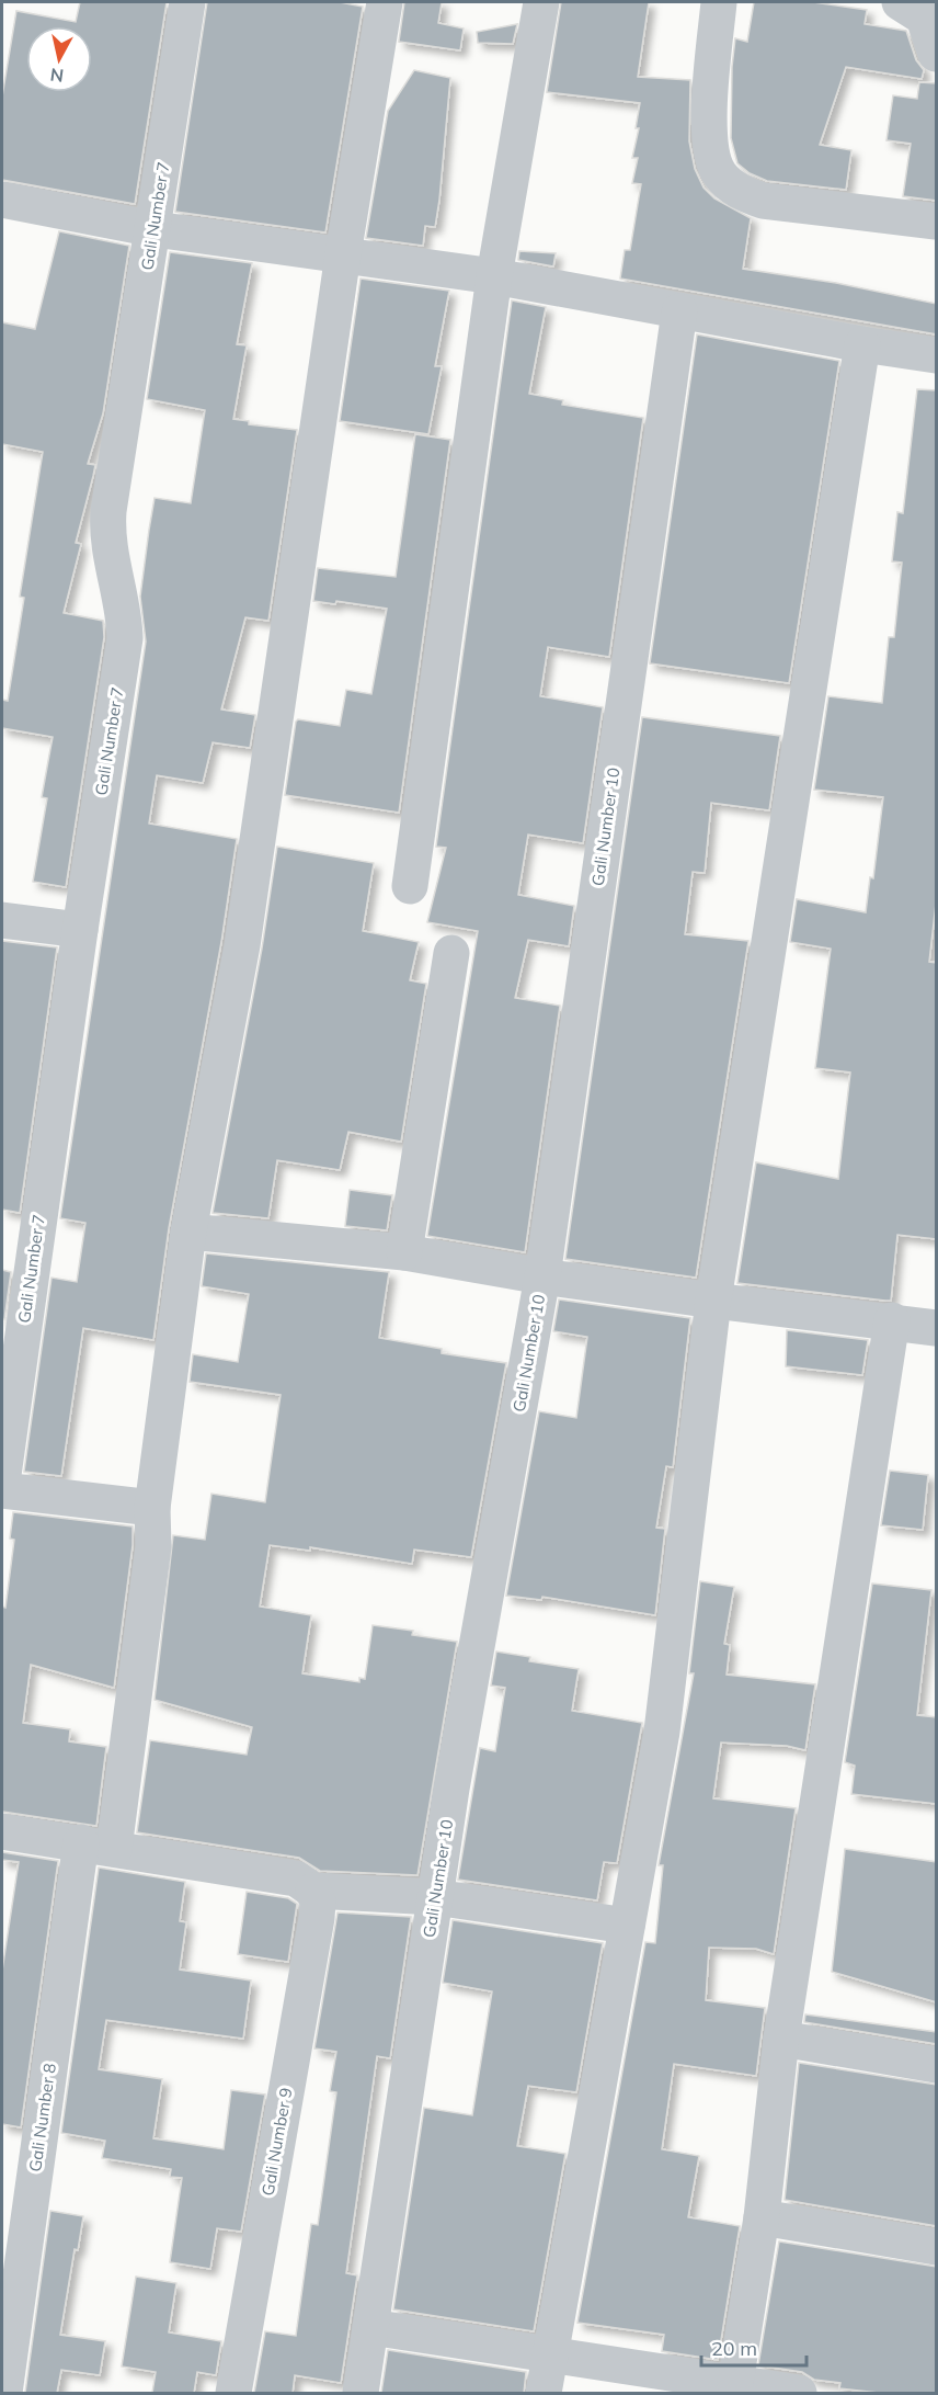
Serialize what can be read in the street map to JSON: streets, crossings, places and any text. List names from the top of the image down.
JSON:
{
  "streets": {
    "street": [
      "Gali Number 7",
      "Gali Number 10",
      "Gali Number 8",
      "Gali Number 9"
    ]
  },
  "scale_bar": "20 m",
  "north": "bottom"
}
